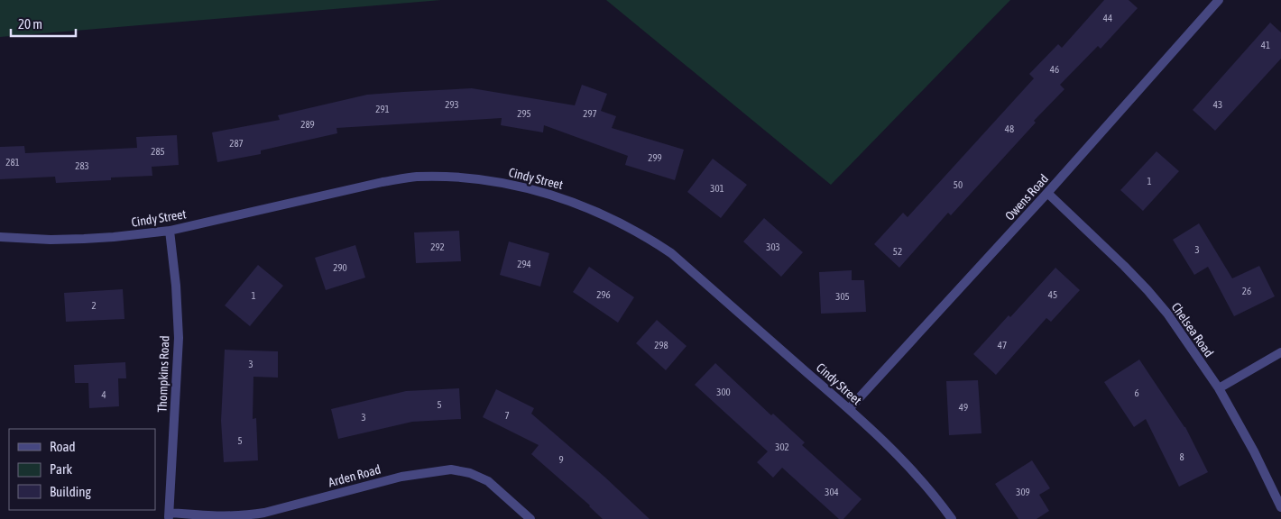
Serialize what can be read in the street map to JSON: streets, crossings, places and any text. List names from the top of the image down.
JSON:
{
  "streets": {
    "street": [
      "Cindy Street",
      "Owens Road",
      "Chelsea Road",
      "Thompkins Road",
      "Arden Road"
    ]
  },
  "crossings": [
    ["Cindy Street", "Owens Road"],
    ["Cindy Street", "Thompkins Road"],
    ["Owens Road", "Chelsea Road"],
    ["Thompkins Road", "Arden Road"]
  ],
  "house_numbers": [
    "44",
    "41",
    "46",
    "293",
    "43",
    "291",
    "295",
    "297",
    "289",
    "48",
    "287",
    "285",
    "299",
    "281",
    "283",
    "1",
    "50",
    "301",
    "292",
    "303",
    "3",
    "52",
    "294",
    "290",
    "26",
    "296",
    "45",
    "1",
    "305",
    "2",
    "298",
    "47",
    "3",
    "300",
    "6",
    "4",
    "5",
    "49",
    "7",
    "3",
    "5",
    "302",
    "8",
    "9",
    "304",
    "309"
  ],
  "legend": ["Road", "Park", "Building"],
  "scale_bar": "20 m"
}
